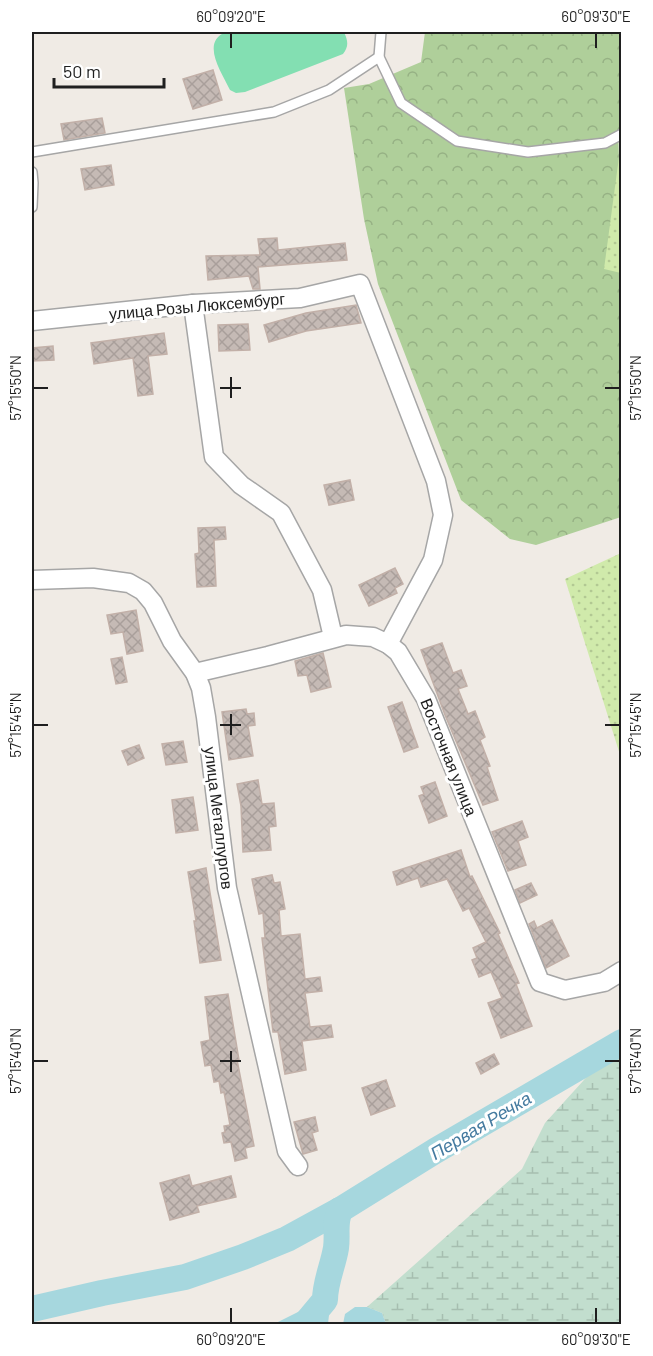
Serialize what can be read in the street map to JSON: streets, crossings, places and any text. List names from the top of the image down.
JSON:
{
  "streets": {
    "street": ["улица Розы Люксембург", "Восточная улица", "улица Металлургов"]
  },
  "crossings": [
    ["улица Розы Люксембург", "Восточная улица"]
  ],
  "water": ["Первая Речка"],
  "scale_bar": "50 m",
  "coordinates": [
    "60°09'20\"E",
    "60°09'30\"E",
    "57°15'50\"N",
    "57°15'45\"N",
    "57°15'40\"N"
  ]
}
